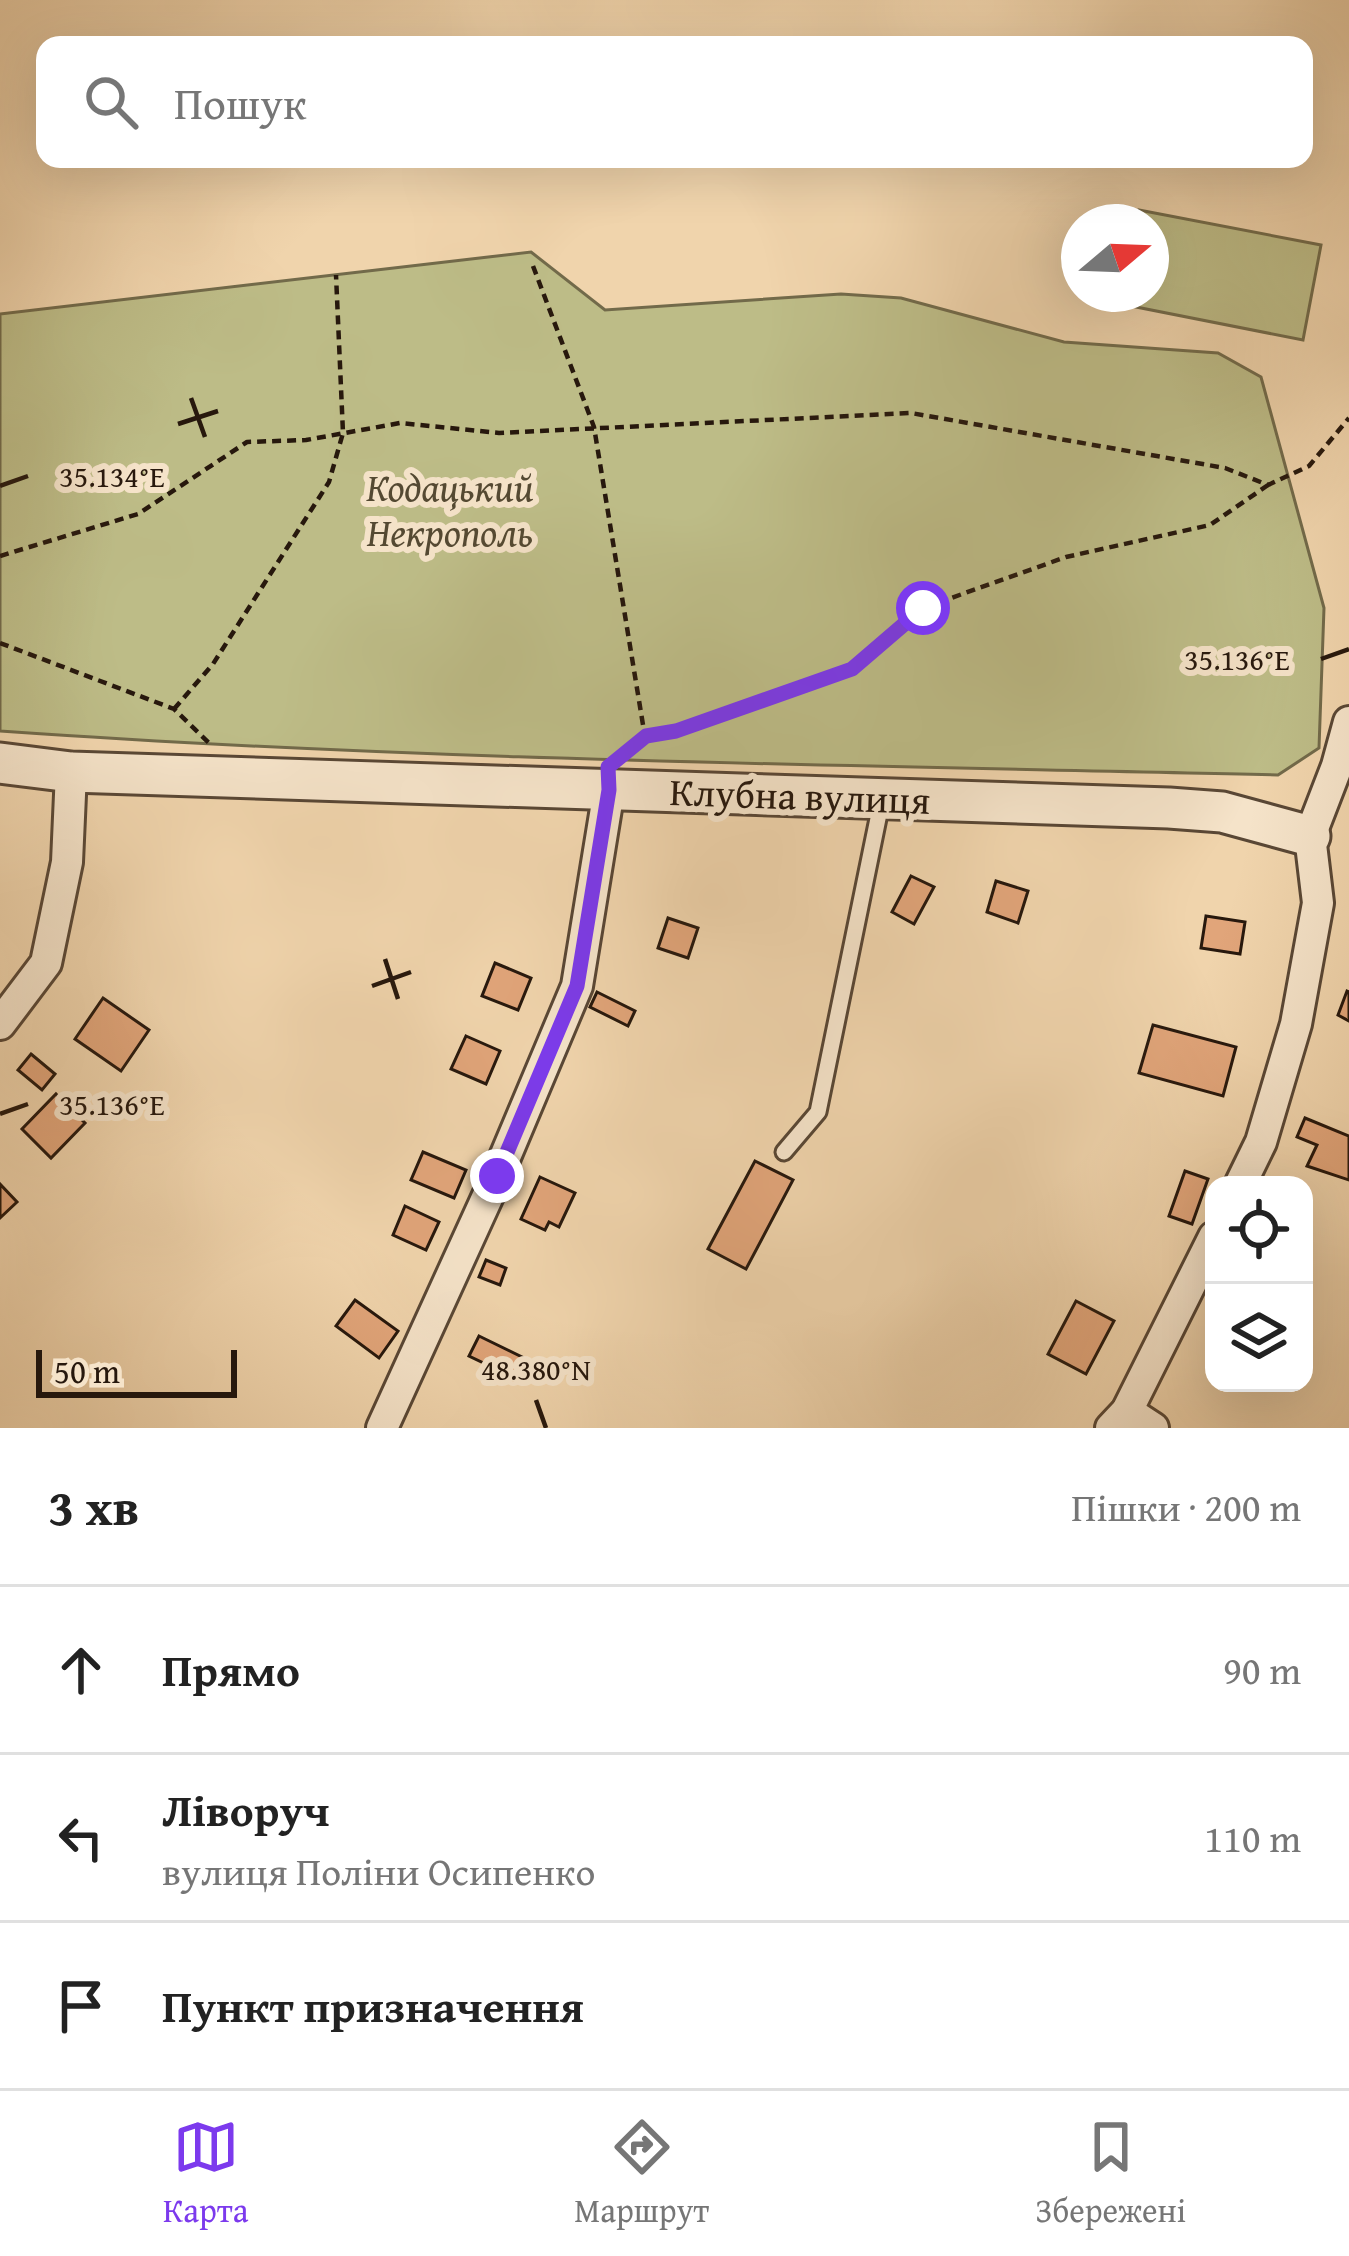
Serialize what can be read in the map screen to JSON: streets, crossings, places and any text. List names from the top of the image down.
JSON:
{
  "streets": {
    "street": ["Клубна вулиця"]
  },
  "parks": ["Кодацький Некрополь"],
  "scale_bar": "50 m",
  "north": "right",
  "page": {
    "search": "Пошук",
    "scale": "50 m",
    "heading": ["3 хв", "Пішки · 200 m"],
    "list": [
      ["Прямо", "90 m"],
      ["Ліворуч", "вулиця Поліни Осипенко", "110 m"],
      "Пункт призначення"
    ],
    "nav": ["Карта", "Маршрут", "Збережені"]
  },
  "coordinates": ["35.134°E", "35.136°E", "48.380°N"]
}
